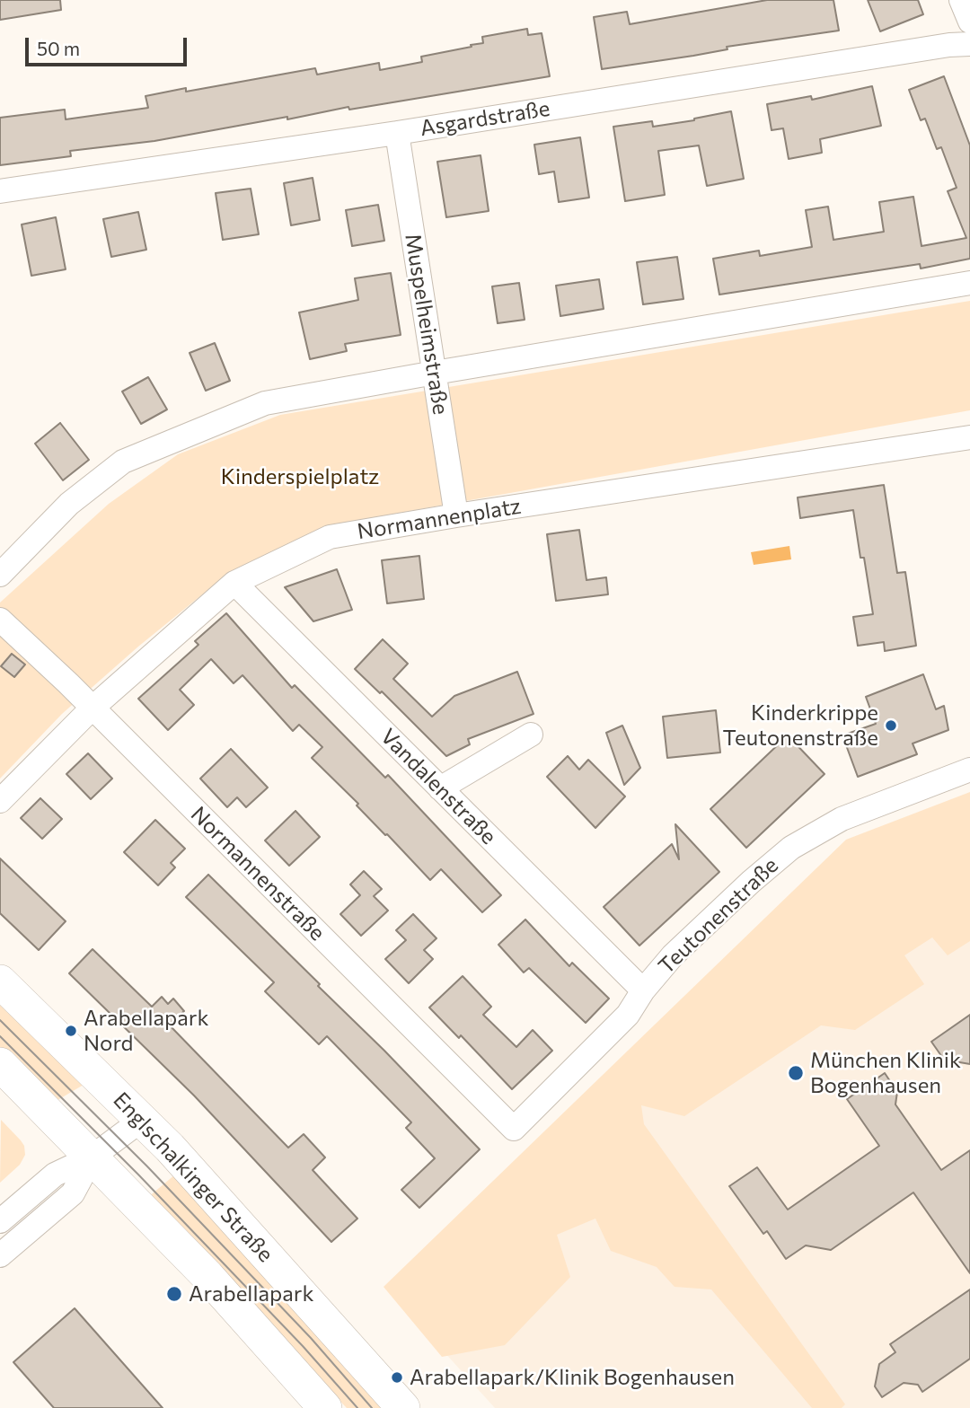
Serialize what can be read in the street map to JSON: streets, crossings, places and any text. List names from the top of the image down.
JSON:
{
  "streets": {
    "main road": ["Englschalkinger Straße"],
    "street": [
      "Asgardstraße",
      "Muspelheimstraße",
      "Normannenplatz",
      "Vandalenstraße",
      "Normannenstraße",
      "Teutonenstraße"
    ]
  },
  "crossings": [
    ["Asgardstraße", "Muspelheimstraße"],
    ["Muspelheimstraße", "Normannenplatz"],
    ["Normannenplatz", "Vandalenstraße"],
    ["Normannenplatz", "Normannenstraße"],
    ["Vandalenstraße", "Teutonenstraße"],
    ["Normannenstraße", "Teutonenstraße"]
  ],
  "parks": ["Kinderspielplatz"],
  "places": [
    "Kinderkrippe Teutonenstraße",
    "Arabellapark Nord",
    "München Klinik Bogenhausen",
    "Arabellapark",
    "Arabellapark/Klinik Bogenhausen"
  ],
  "scale_bar": "50 m"
}
